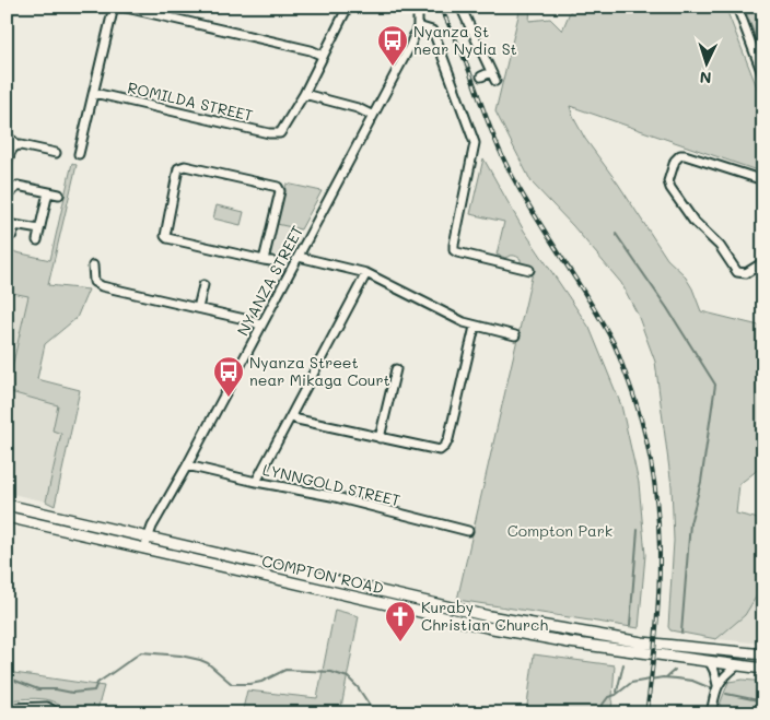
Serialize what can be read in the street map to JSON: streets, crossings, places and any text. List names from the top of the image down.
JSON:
{
  "streets": {
    "main road": ["COMPTON ROAD"],
    "street": ["ROMILDA STREET", "NYANZA STREET", "LYNNGOLD STREET"]
  },
  "crossings": [
    ["NYANZA STREET", "LYNNGOLD STREET"],
    ["NYANZA STREET", "COMPTON ROAD"]
  ],
  "parks": ["Compton Park"],
  "places": {
    "bus stop": ["Nyanza St near Nydia St", "Nyanza Street near Mikaga Court"],
    "church": ["Kuraby Christian Church"]
  },
  "north": "bottom"
}
